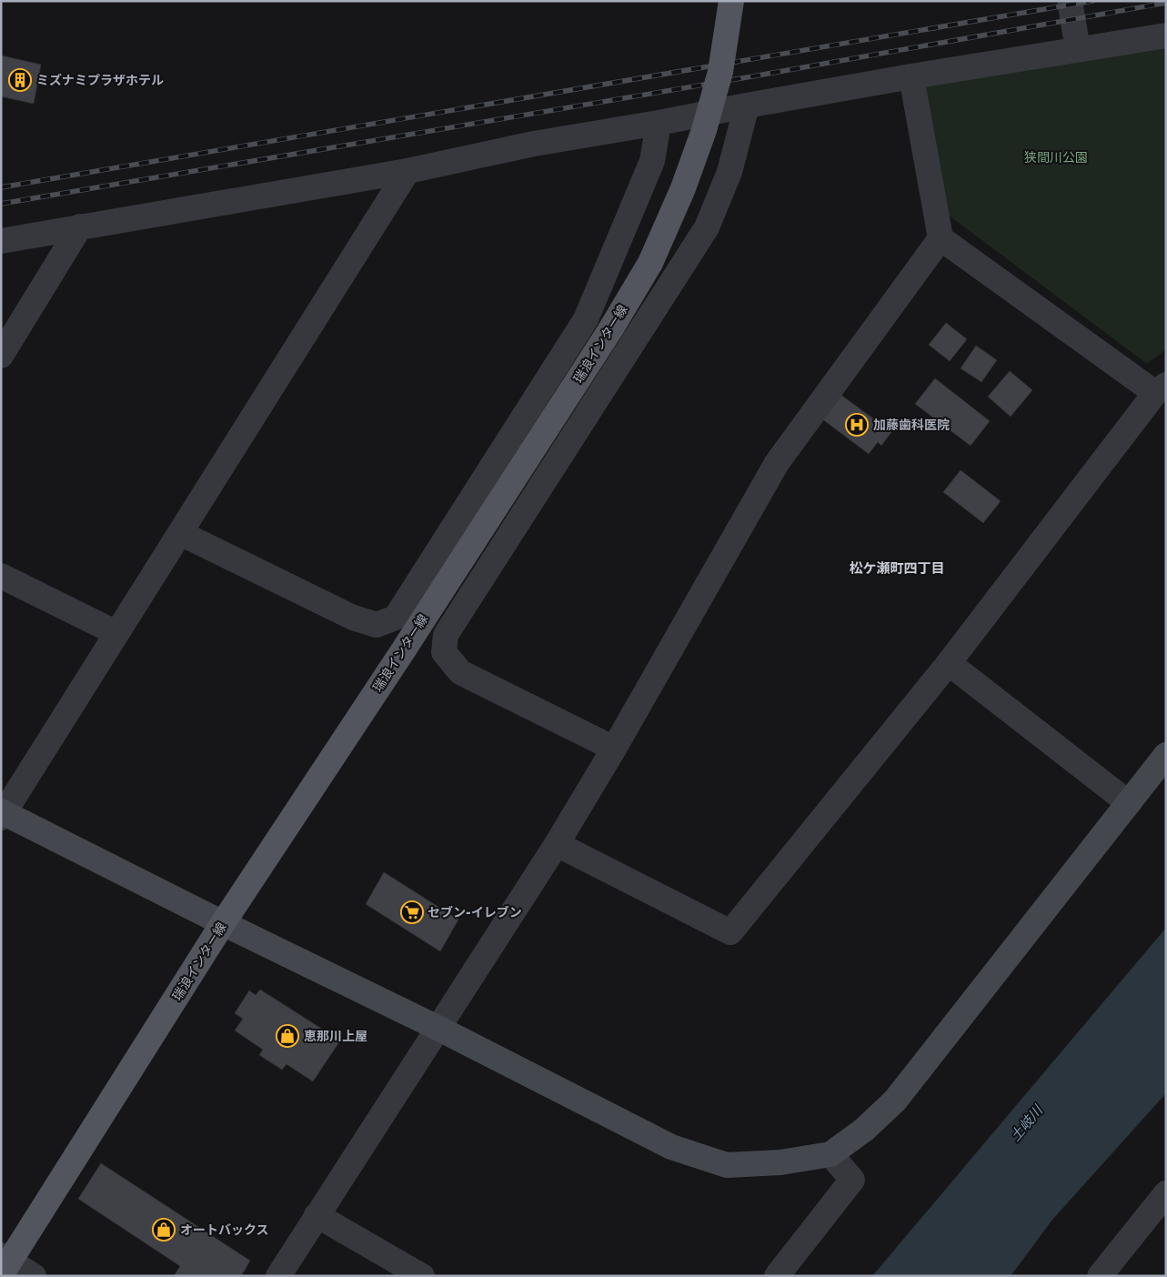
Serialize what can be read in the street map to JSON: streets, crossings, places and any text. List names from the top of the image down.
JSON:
{
  "streets": {
    "main road": ["瑞浪インター線"]
  },
  "districts": ["松ケ瀬町四丁目"],
  "water": ["土岐川"],
  "parks": ["狭間川公園"],
  "places": {
    "building": ["ミズナミプラザホテル"],
    "hospital": ["加藤歯科医院"],
    "supermarket": ["セブン-イレブン"],
    "shop": ["恵那川上屋", "オートバックス"]
  }
}
